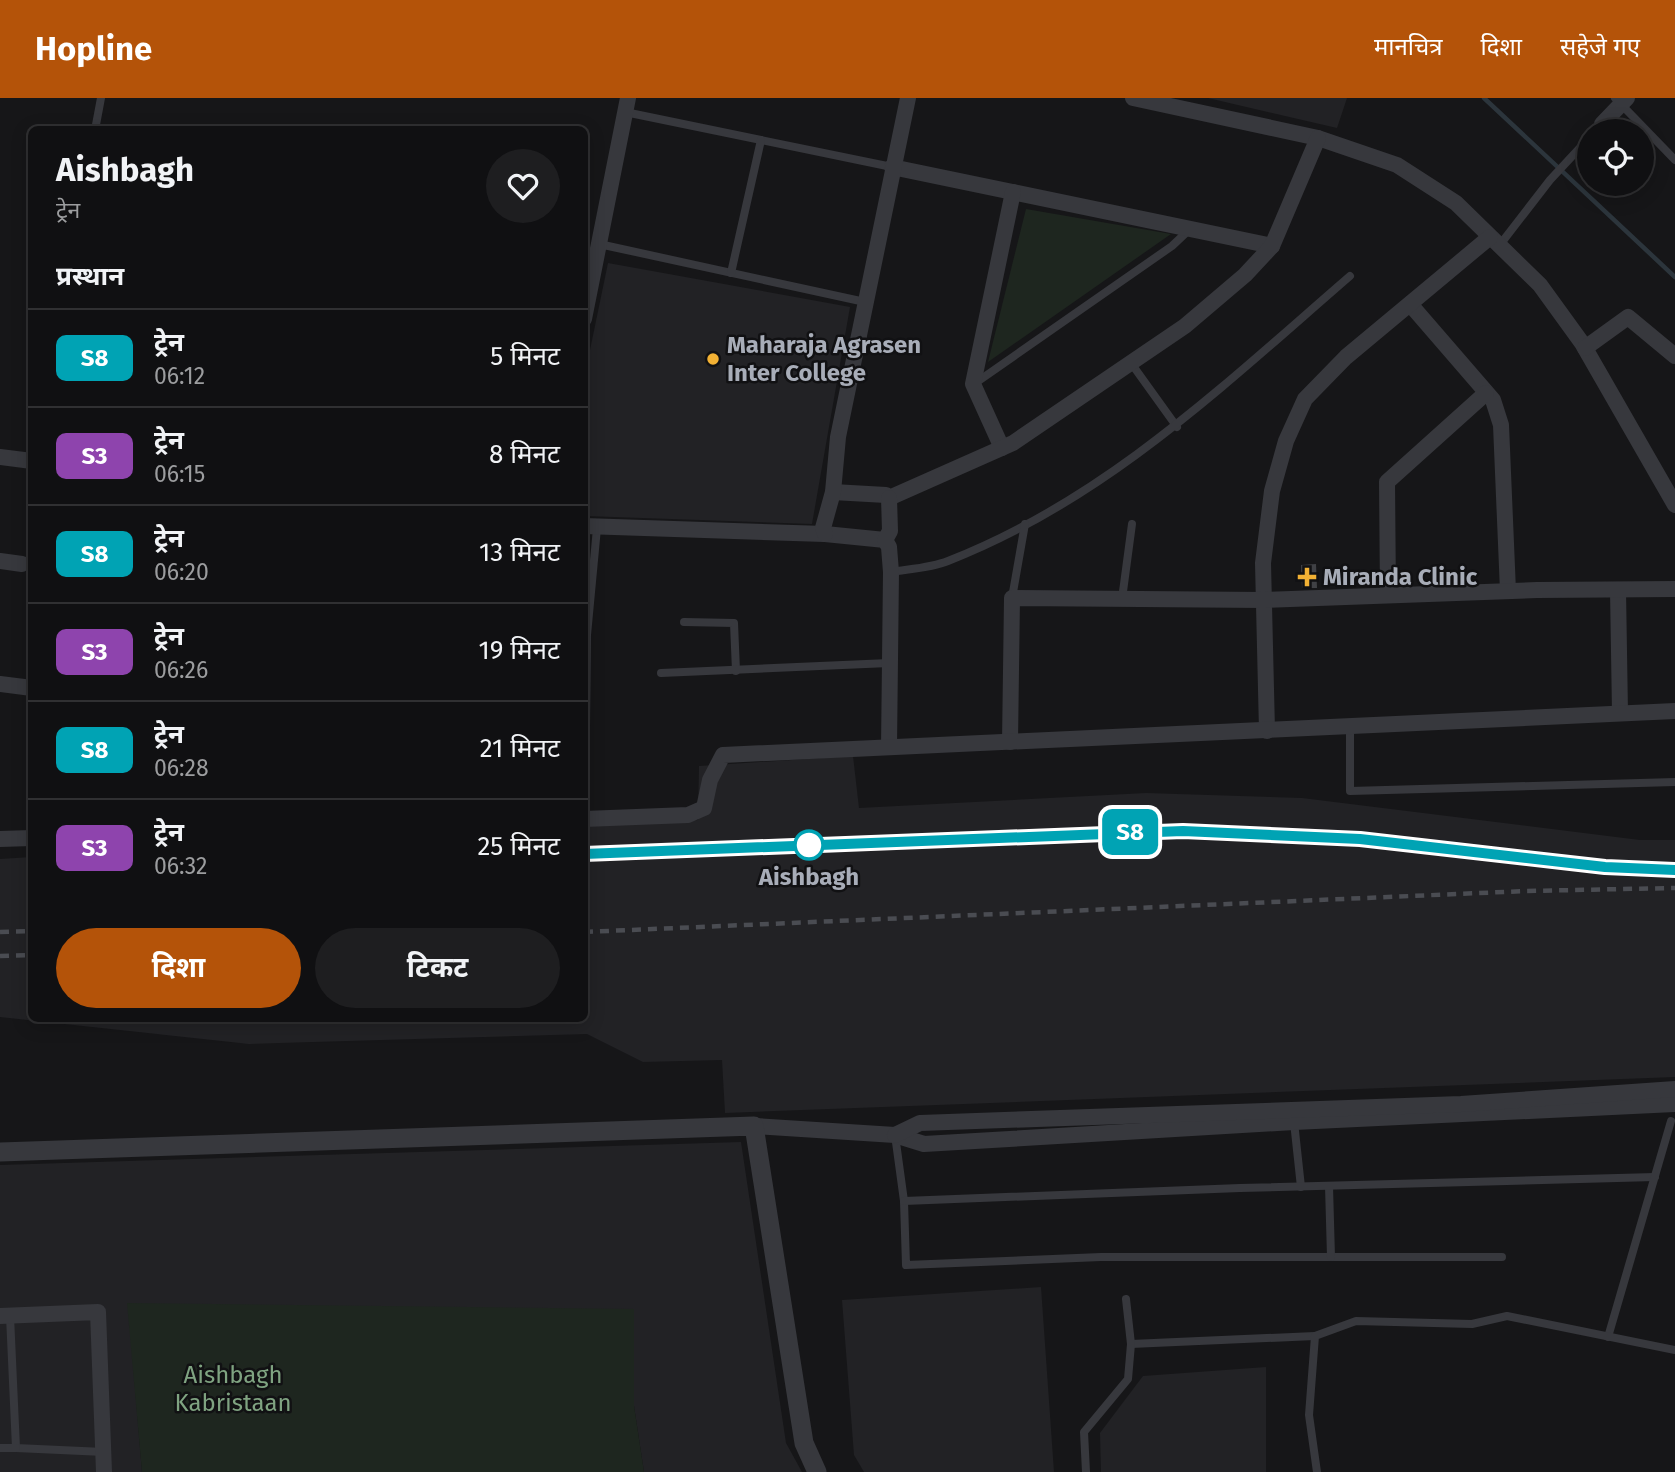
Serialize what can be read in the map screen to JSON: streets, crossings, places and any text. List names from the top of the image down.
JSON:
{
  "parks": ["Aishbagh Kabristaan"],
  "places": {
    "other": ["Maharaja Agrasen Inter College", "Aishbagh"],
    "health": ["Miranda Clinic"]
  },
  "page": {
    "header": "Hopline",
    "nav": ["मानचित्र", "दिशा", "सहेजे गए"],
    "on_map": "S8",
    "heading": [
      ["Aishbagh", "ट्रेन"],
      "प्रस्थान"
    ],
    "list": [
      {
        "mark": "S8",
        "name": "ट्रेन",
        "note": "06:12",
        "value": "5 मिनट"
      },
      {
        "mark": "S3",
        "name": "ट्रेन",
        "note": "06:15",
        "value": "8 मिनट"
      },
      {
        "mark": "S8",
        "name": "ट्रेन",
        "note": "06:20",
        "value": "13 मिनट"
      },
      {
        "mark": "S3",
        "name": "ट्रेन",
        "note": "06:26",
        "value": "19 मिनट"
      },
      {
        "mark": "S8",
        "name": "ट्रेन",
        "note": "06:28",
        "value": "21 मिनट"
      },
      {
        "mark": "S3",
        "name": "ट्रेन",
        "note": "06:32",
        "value": "25 मिनट"
      }
    ],
    "buttons": ["दिशा", "टिकट"]
  }
}
